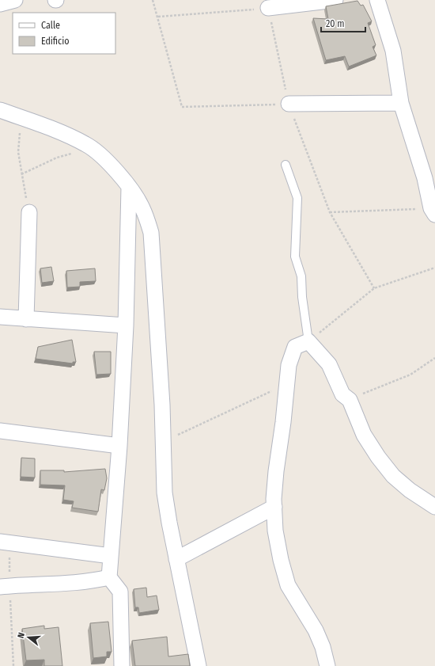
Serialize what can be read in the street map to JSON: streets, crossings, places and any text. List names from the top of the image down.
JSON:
{
  "legend": ["Calle", "Edificio"],
  "scale_bar": "20 m",
  "north": "left"
}
